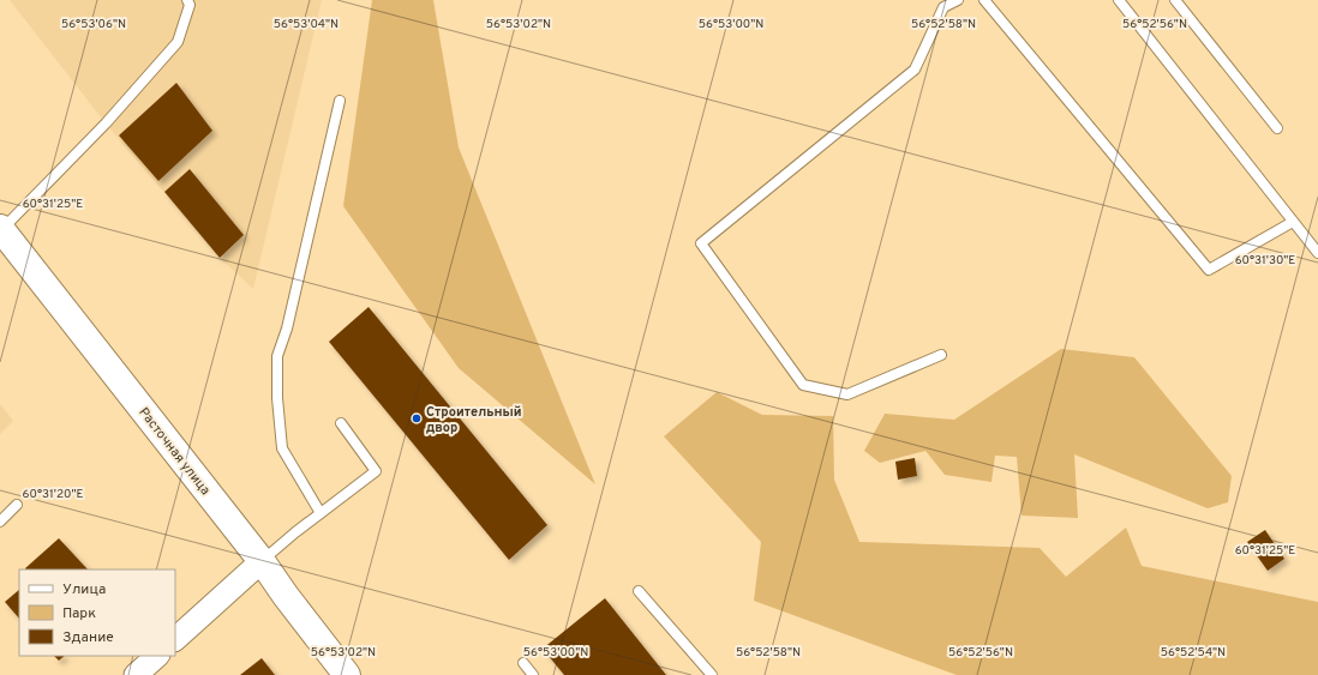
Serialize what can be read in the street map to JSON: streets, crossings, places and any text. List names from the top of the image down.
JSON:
{
  "streets": {
    "main road": ["Расточная улица"]
  },
  "places": ["Строительный двор"],
  "legend": ["Улица", "Парк", "Здание"],
  "coordinates": [
    "56°53'06\"N",
    "56°53'04\"N",
    "56°53'02\"N",
    "56°53'00\"N",
    "56°52'58\"N",
    "56°52'56\"N",
    "60°31'25\"E",
    "60°31'30\"E",
    "60°31'20\"E",
    "56°52'54\"N"
  ]
}
